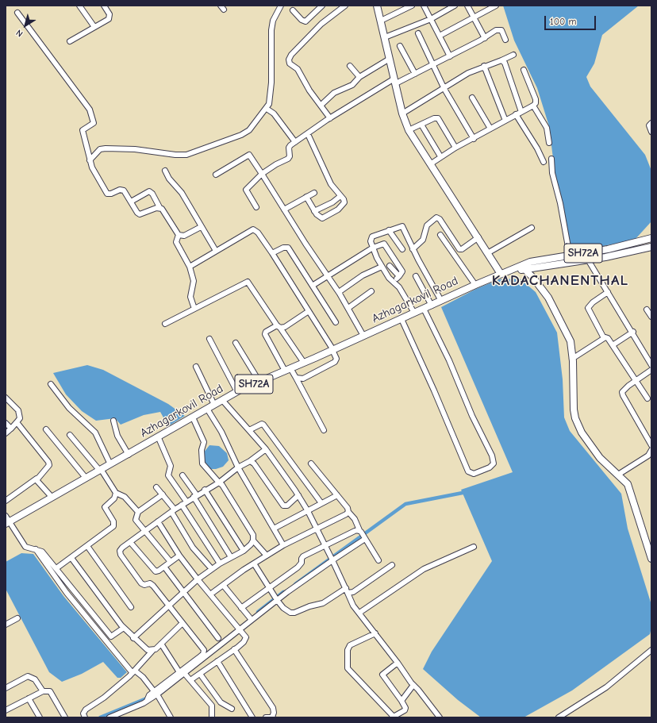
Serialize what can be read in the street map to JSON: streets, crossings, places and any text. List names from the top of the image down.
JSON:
{
  "streets": {
    "main road": ["SH72A", "Azhagarkovil Road"]
  },
  "districts": ["KADACHANENTHAL"],
  "scale_bar": "100 m",
  "north": "bottom left"
}
